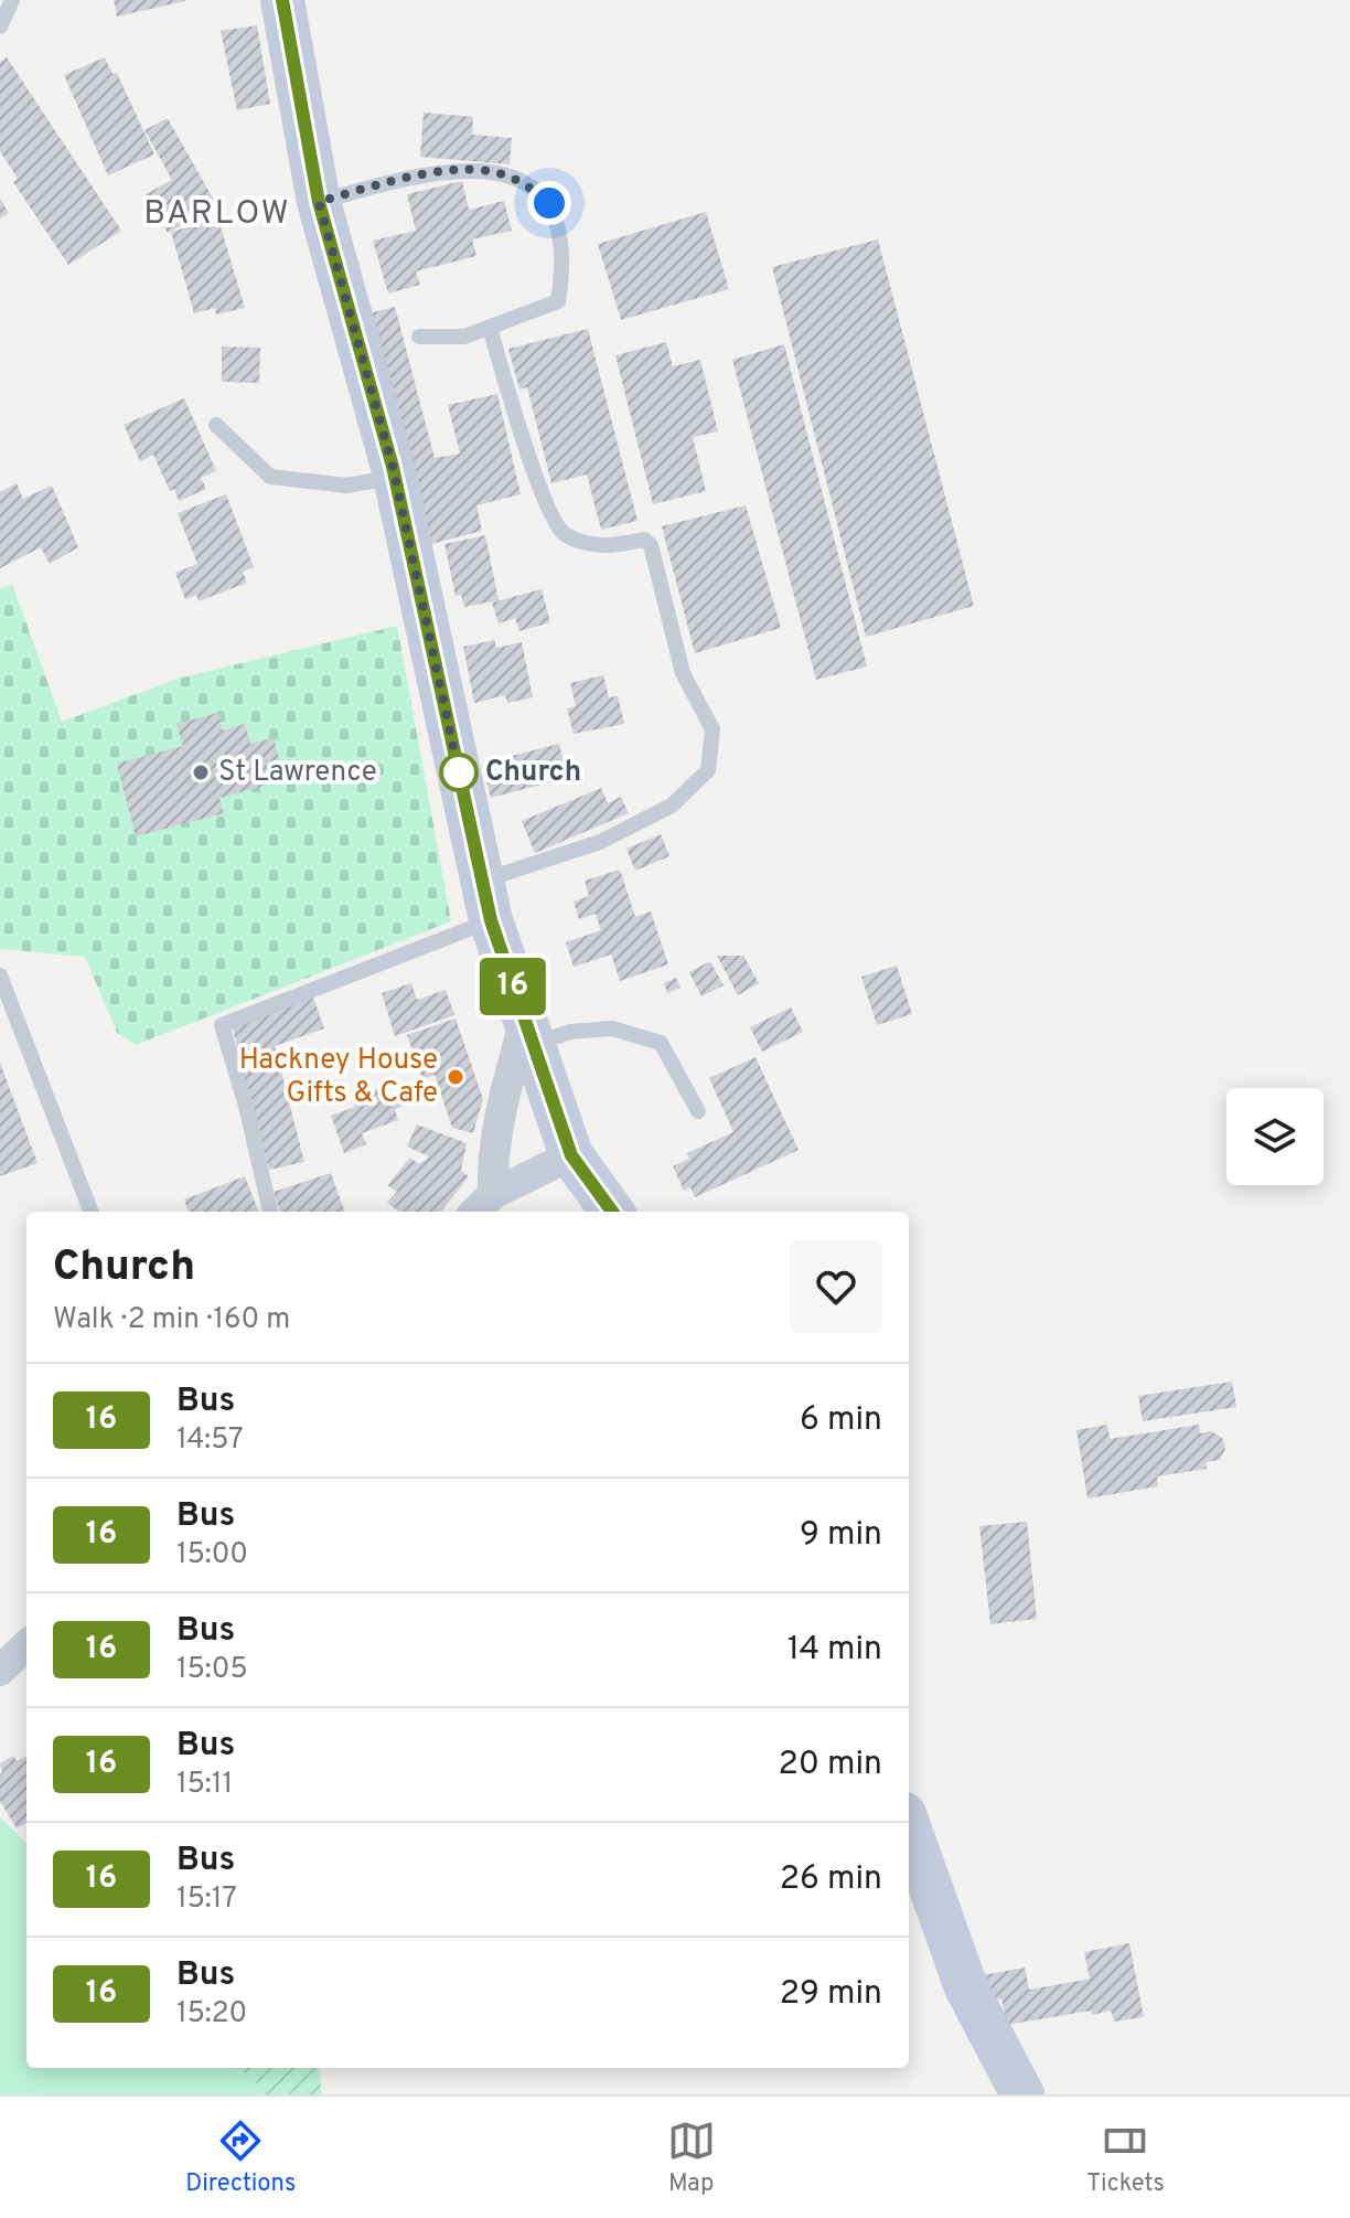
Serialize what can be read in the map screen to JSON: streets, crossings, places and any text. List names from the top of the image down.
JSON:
{
  "districts": ["BARLOW"],
  "places": ["St Lawrence", "Church", "Hackney House Gifts & Cafe"],
  "lines": ["bus line 16"],
  "page": {
    "on_map": "16",
    "heading": ["Church", "Walk · 2 min · 160 m"],
    "list": [
      {
        "mark": "16",
        "name": "Bus",
        "note": "14:57",
        "value": "6 min"
      },
      {
        "mark": "16",
        "name": "Bus",
        "note": "15:00",
        "value": "9 min"
      },
      {
        "mark": "16",
        "name": "Bus",
        "note": "15:05",
        "value": "14 min"
      },
      {
        "mark": "16",
        "name": "Bus",
        "note": "15:11",
        "value": "20 min"
      },
      {
        "mark": "16",
        "name": "Bus",
        "note": "15:17",
        "value": "26 min"
      },
      {
        "mark": "16",
        "name": "Bus",
        "note": "15:20",
        "value": "29 min"
      }
    ],
    "tabs": ["Directions", "Map", "Tickets"]
  }
}
